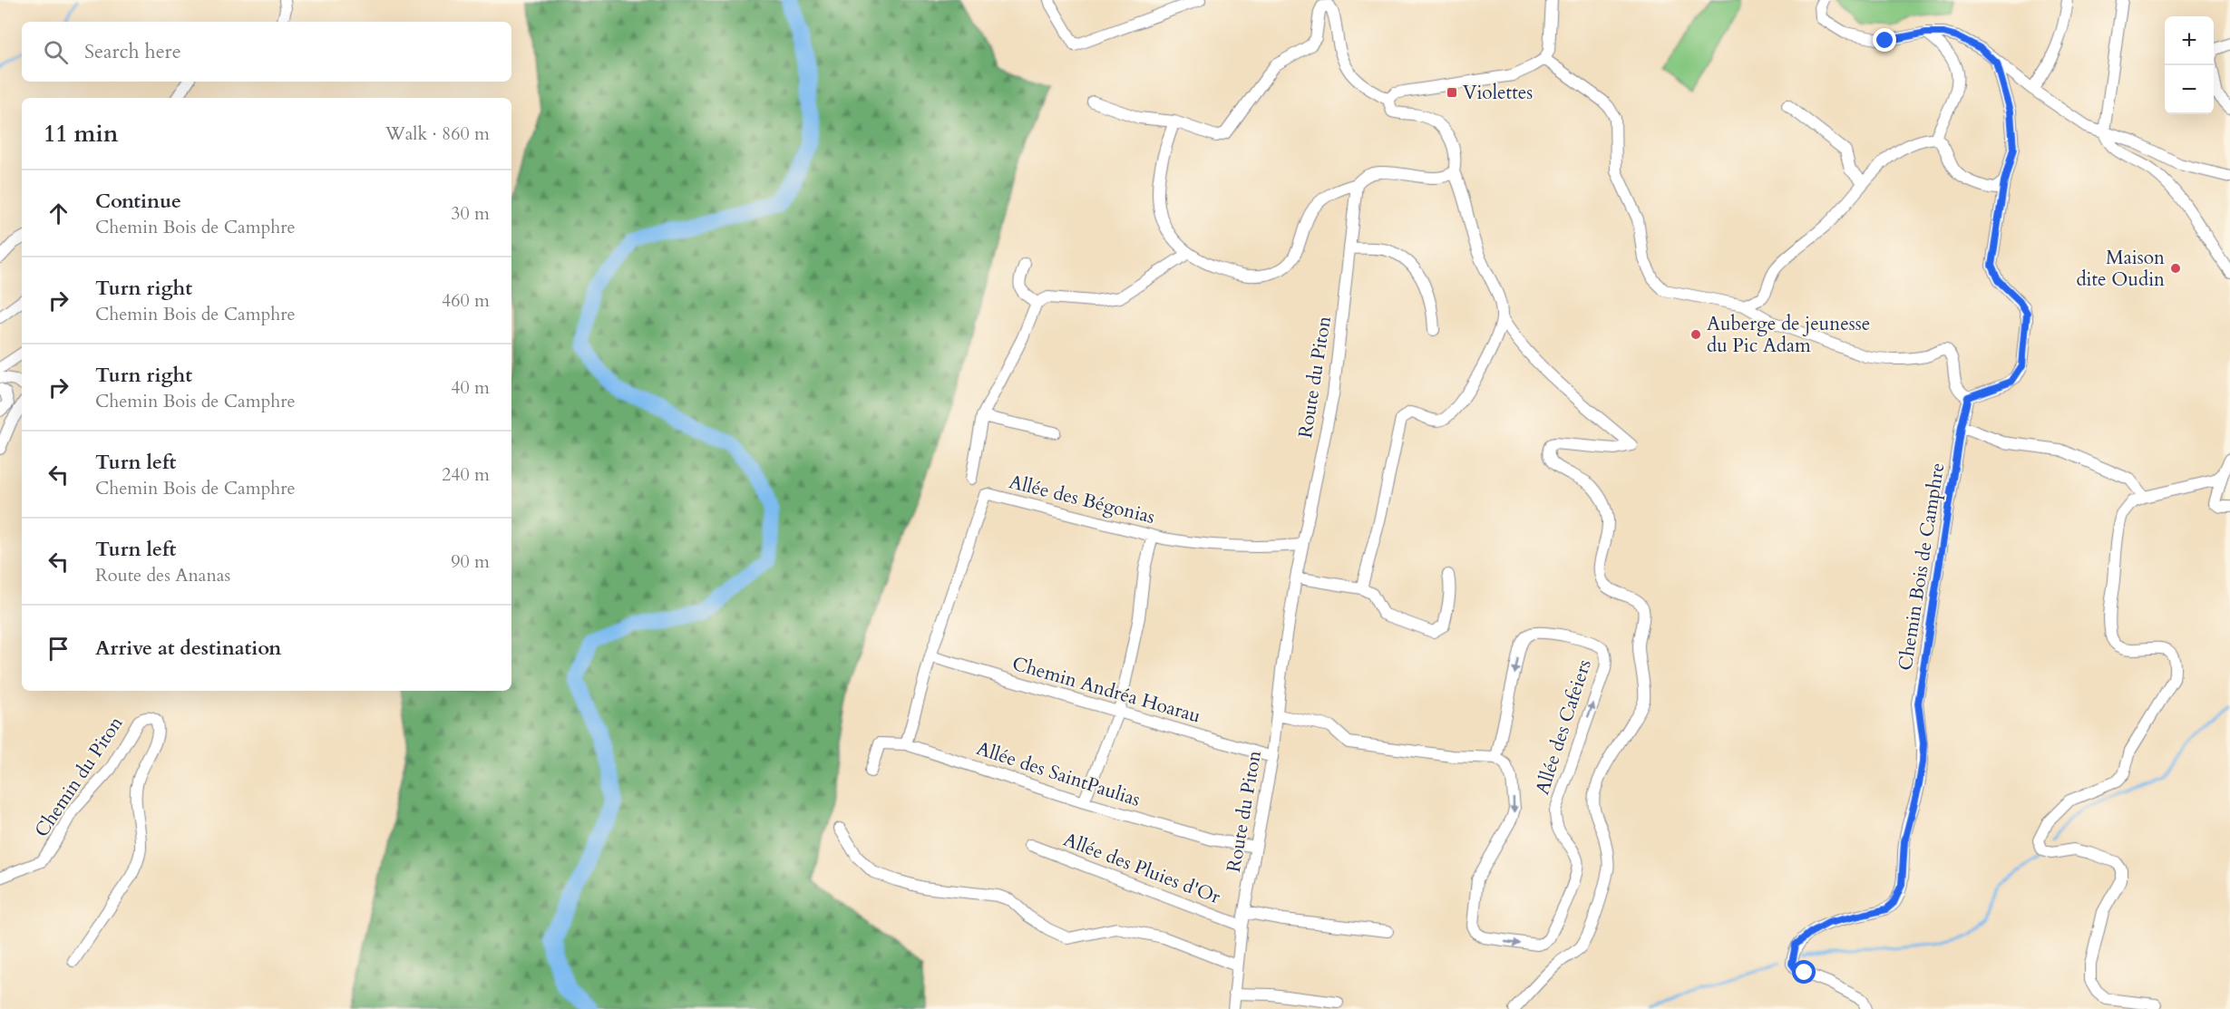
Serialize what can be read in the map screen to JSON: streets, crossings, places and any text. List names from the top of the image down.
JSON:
{
  "streets": {
    "street": [
      "Route du Piton",
      "Allée des Bégonias",
      "Chemin Bois de Camphre",
      "Chemin Andréa Hoarau",
      "Allée des Cafeiers",
      "Allée des SaintPaulias",
      "Chemin du Piton",
      "Allée des Pluies d'Or"
    ]
  },
  "crossings": [
    ["Route du Piton", "Allée des Bégonias"],
    ["Route du Piton", "Chemin Andréa Hoarau"],
    ["Route du Piton", "Allée des SaintPaulias"],
    ["Route du Piton", "Allée des Pluies d'Or"],
    ["Allée des Bégonias", "Chemin Andréa Hoarau"],
    ["Allée des Bégonias", "Allée des SaintPaulias"]
  ],
  "places": {
    "transit": ["Violettes"],
    "other": ["Maison dite Oudin", "Auberge de jeunesse du Pic Adam"]
  },
  "page": {
    "map_buttons": ["+", "−"],
    "search": "Search here",
    "heading": ["11 min", "Walk · 860 m"],
    "list": [
      ["Continue", "Chemin Bois de Camphre", "30 m"],
      ["Turn right", "Chemin Bois de Camphre", "460 m"],
      ["Turn right", "Chemin Bois de Camphre", "40 m"],
      ["Turn left", "Chemin Bois de Camphre", "240 m"],
      ["Turn left", "Route des Ananas", "90 m"],
      "Arrive at destination"
    ]
  }
}
